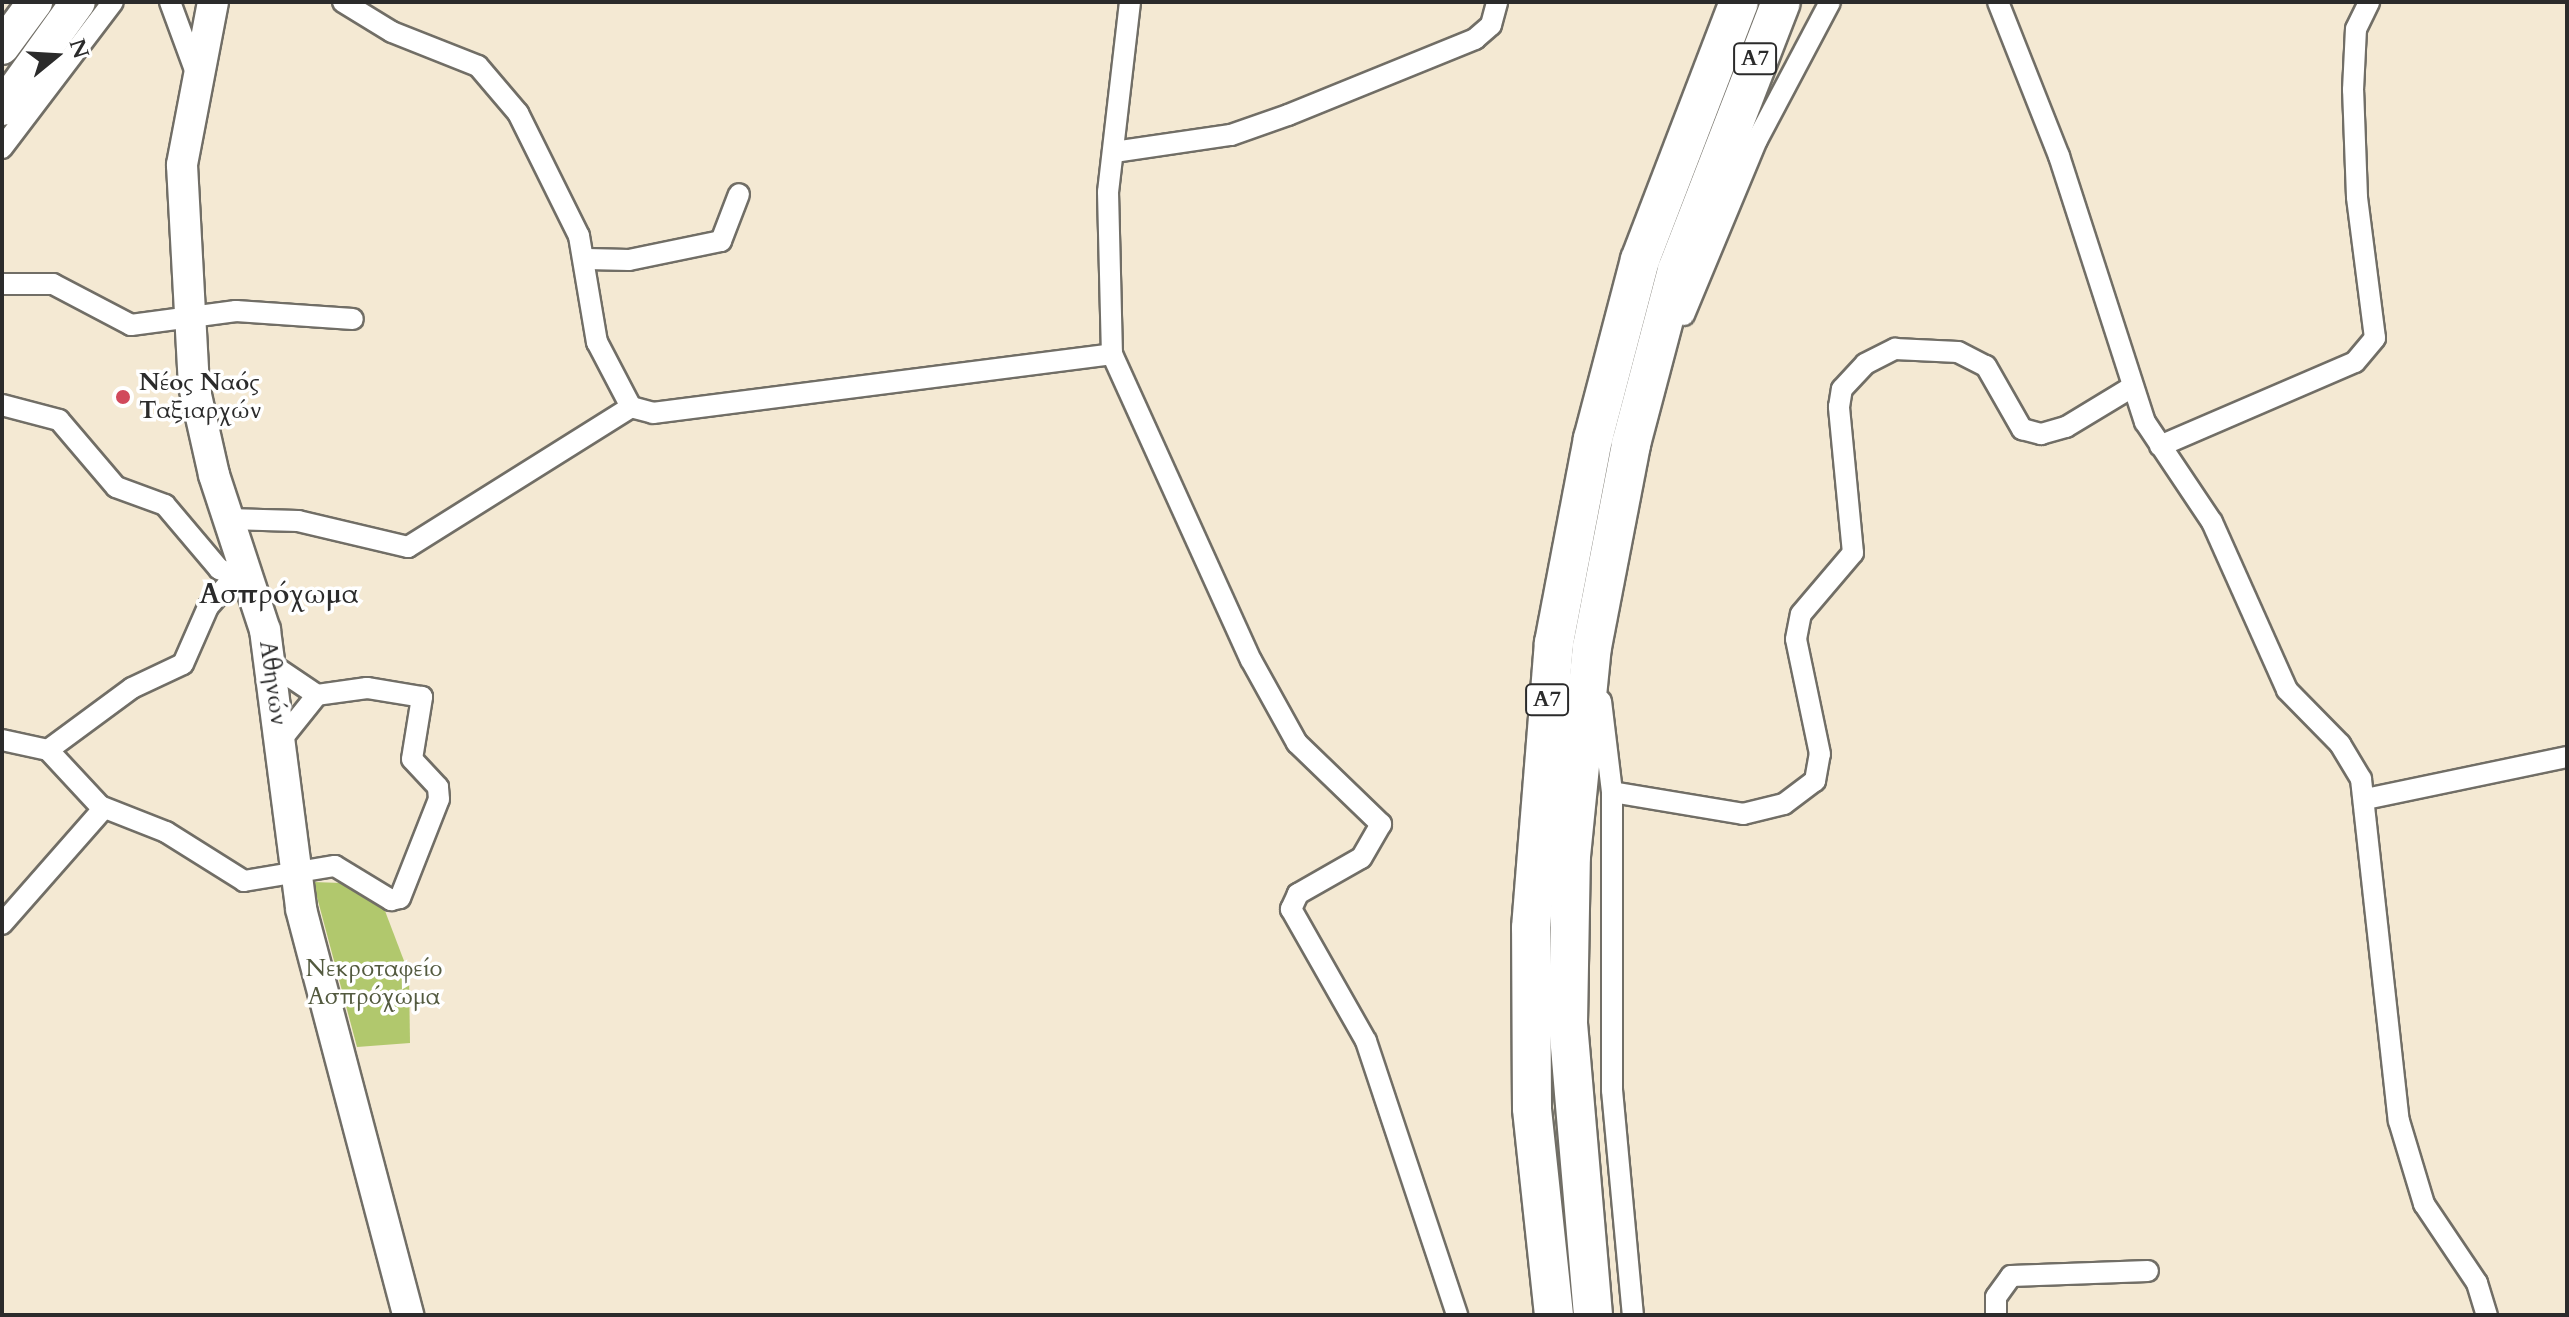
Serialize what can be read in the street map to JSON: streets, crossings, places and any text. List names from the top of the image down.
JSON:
{
  "streets": {
    "highway": ["Α7"],
    "main road": ["Αθηνών"]
  },
  "districts": ["Ασπρόχωμα"],
  "parks": ["Νεκροταφείο Ασπρόχωμα"],
  "places": ["Νέος Ναός Ταξιαρχών"],
  "north": "right"
}
